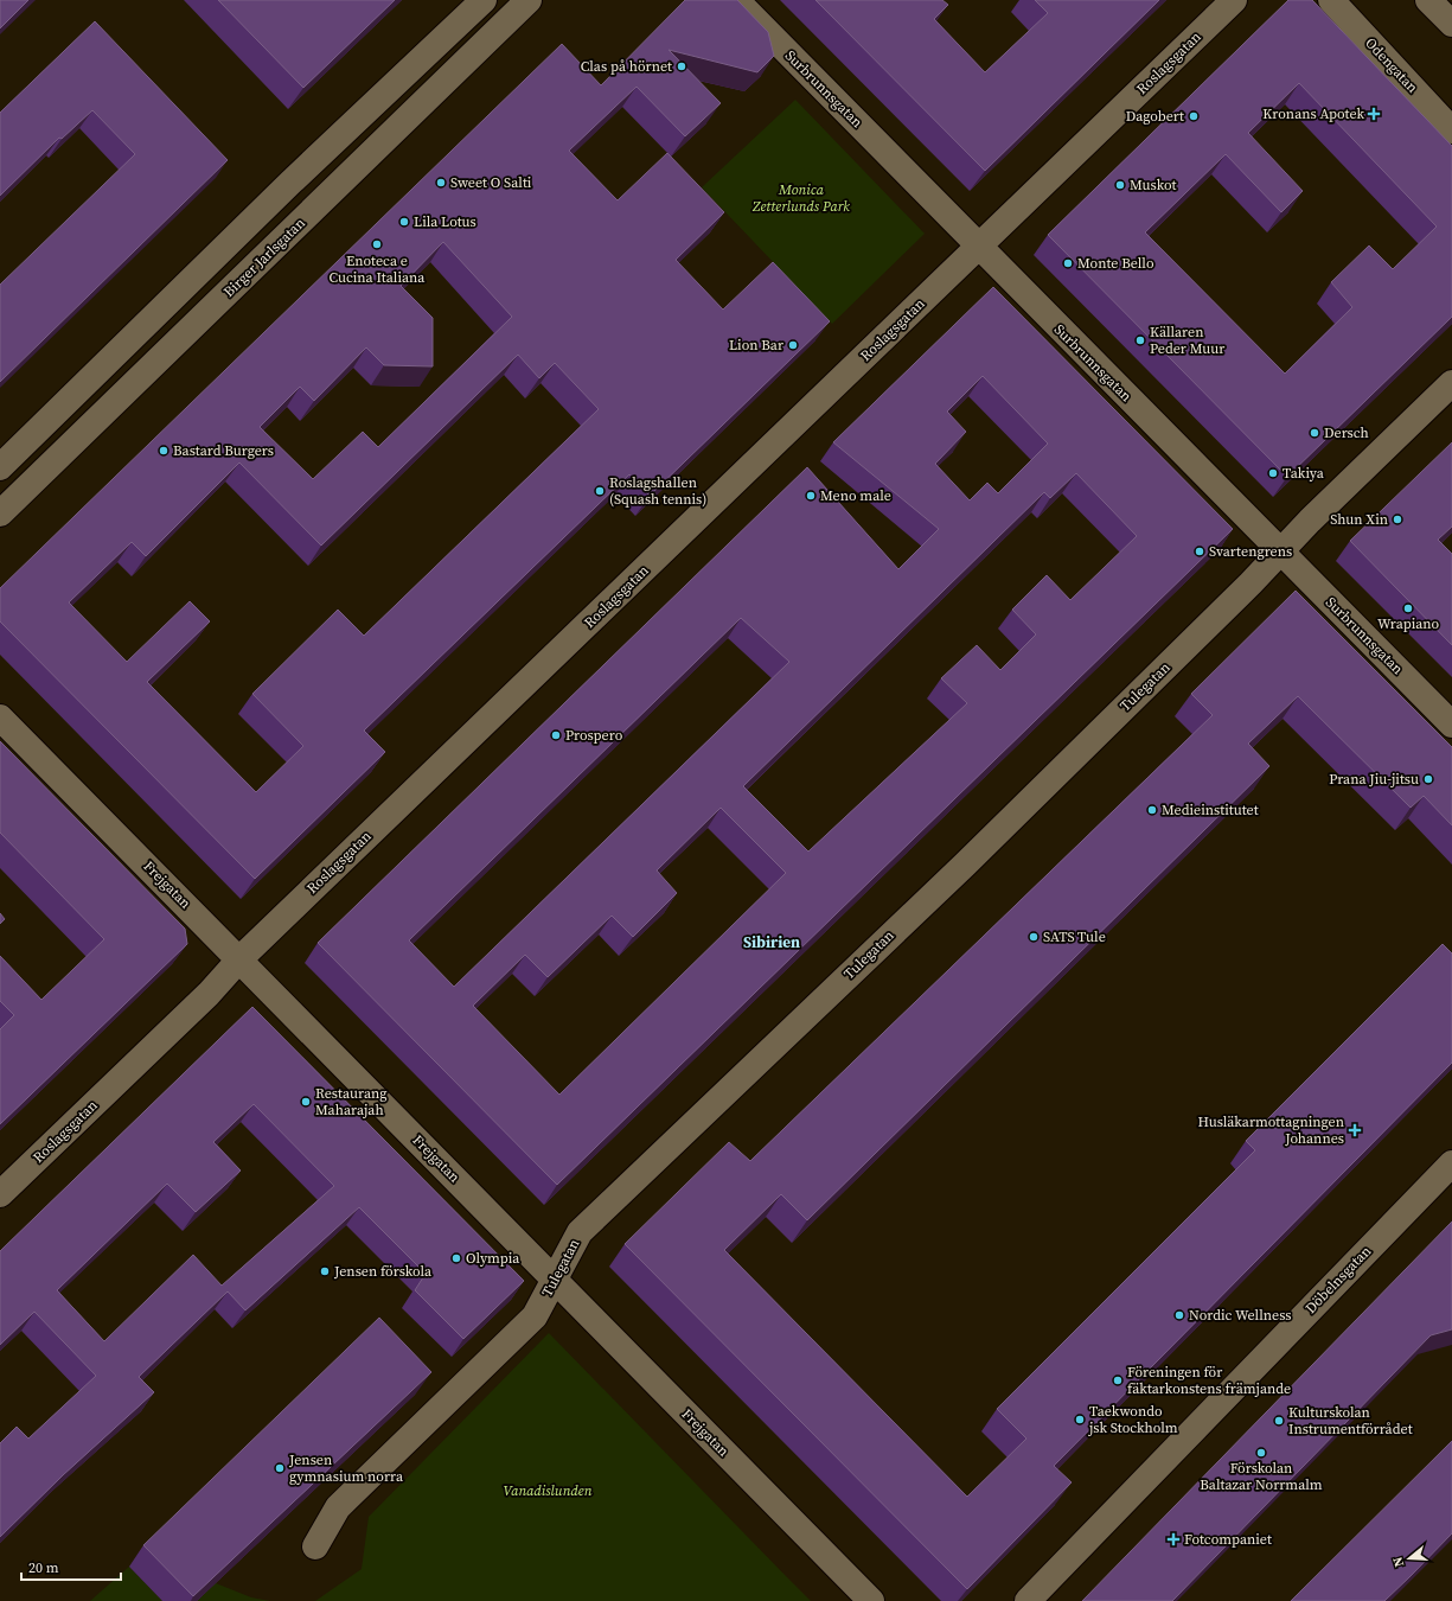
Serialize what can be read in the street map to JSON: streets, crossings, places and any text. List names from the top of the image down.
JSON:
{
  "streets": {
    "street": [
      "Roslagsgatan",
      "Odengatan",
      "Surbrunnsgatan",
      "Birger Jarlsgatan",
      "Tulegatan",
      "Frejgatan",
      "Döbelnsgatan"
    ]
  },
  "crossings": [
    ["Roslagsgatan", "Surbrunnsgatan"],
    ["Roslagsgatan", "Frejgatan"],
    ["Surbrunnsgatan", "Tulegatan"],
    ["Tulegatan", "Frejgatan"]
  ],
  "districts": ["Sibirien"],
  "parks": ["Monica Zetterlunds Park", "Vanadislunden"],
  "places": {
    "other": [
      "Clas på hörnet",
      "Dagobert",
      "Sweet O Salti",
      "Muskot",
      "Lila Lotus",
      "Enoteca e Cucina Italiana",
      "Monte Bello",
      "Källaren Peder Muur",
      "Lion Bar",
      "Dersch",
      "Bastard Burgers",
      "Takiya",
      "Roslagshallen (Squash tennis)",
      "Meno male",
      "Shun Xin",
      "Svartengrens",
      "Wrapiano",
      "Prospero",
      "Prana Jiu-jitsu",
      "Medieinstitutet",
      "SATS Tule",
      "Restaurang Maharajah",
      "Olympia",
      "Jensen förskola",
      "Nordic Wellness",
      "Föreningen för fäktarkonstens främjande",
      "Taekwondo jsk Stockholm",
      "Kulturskolan Instrumentförrådet",
      "Förskolan Baltazar Norrmalm",
      "Jensen gymnasium norra"
    ],
    "health": ["Kronans Apotek", "Husläkarmottagningen Johannes", "Fotcompaniet"]
  },
  "scale_bar": "20 m",
  "north": "left"
}
